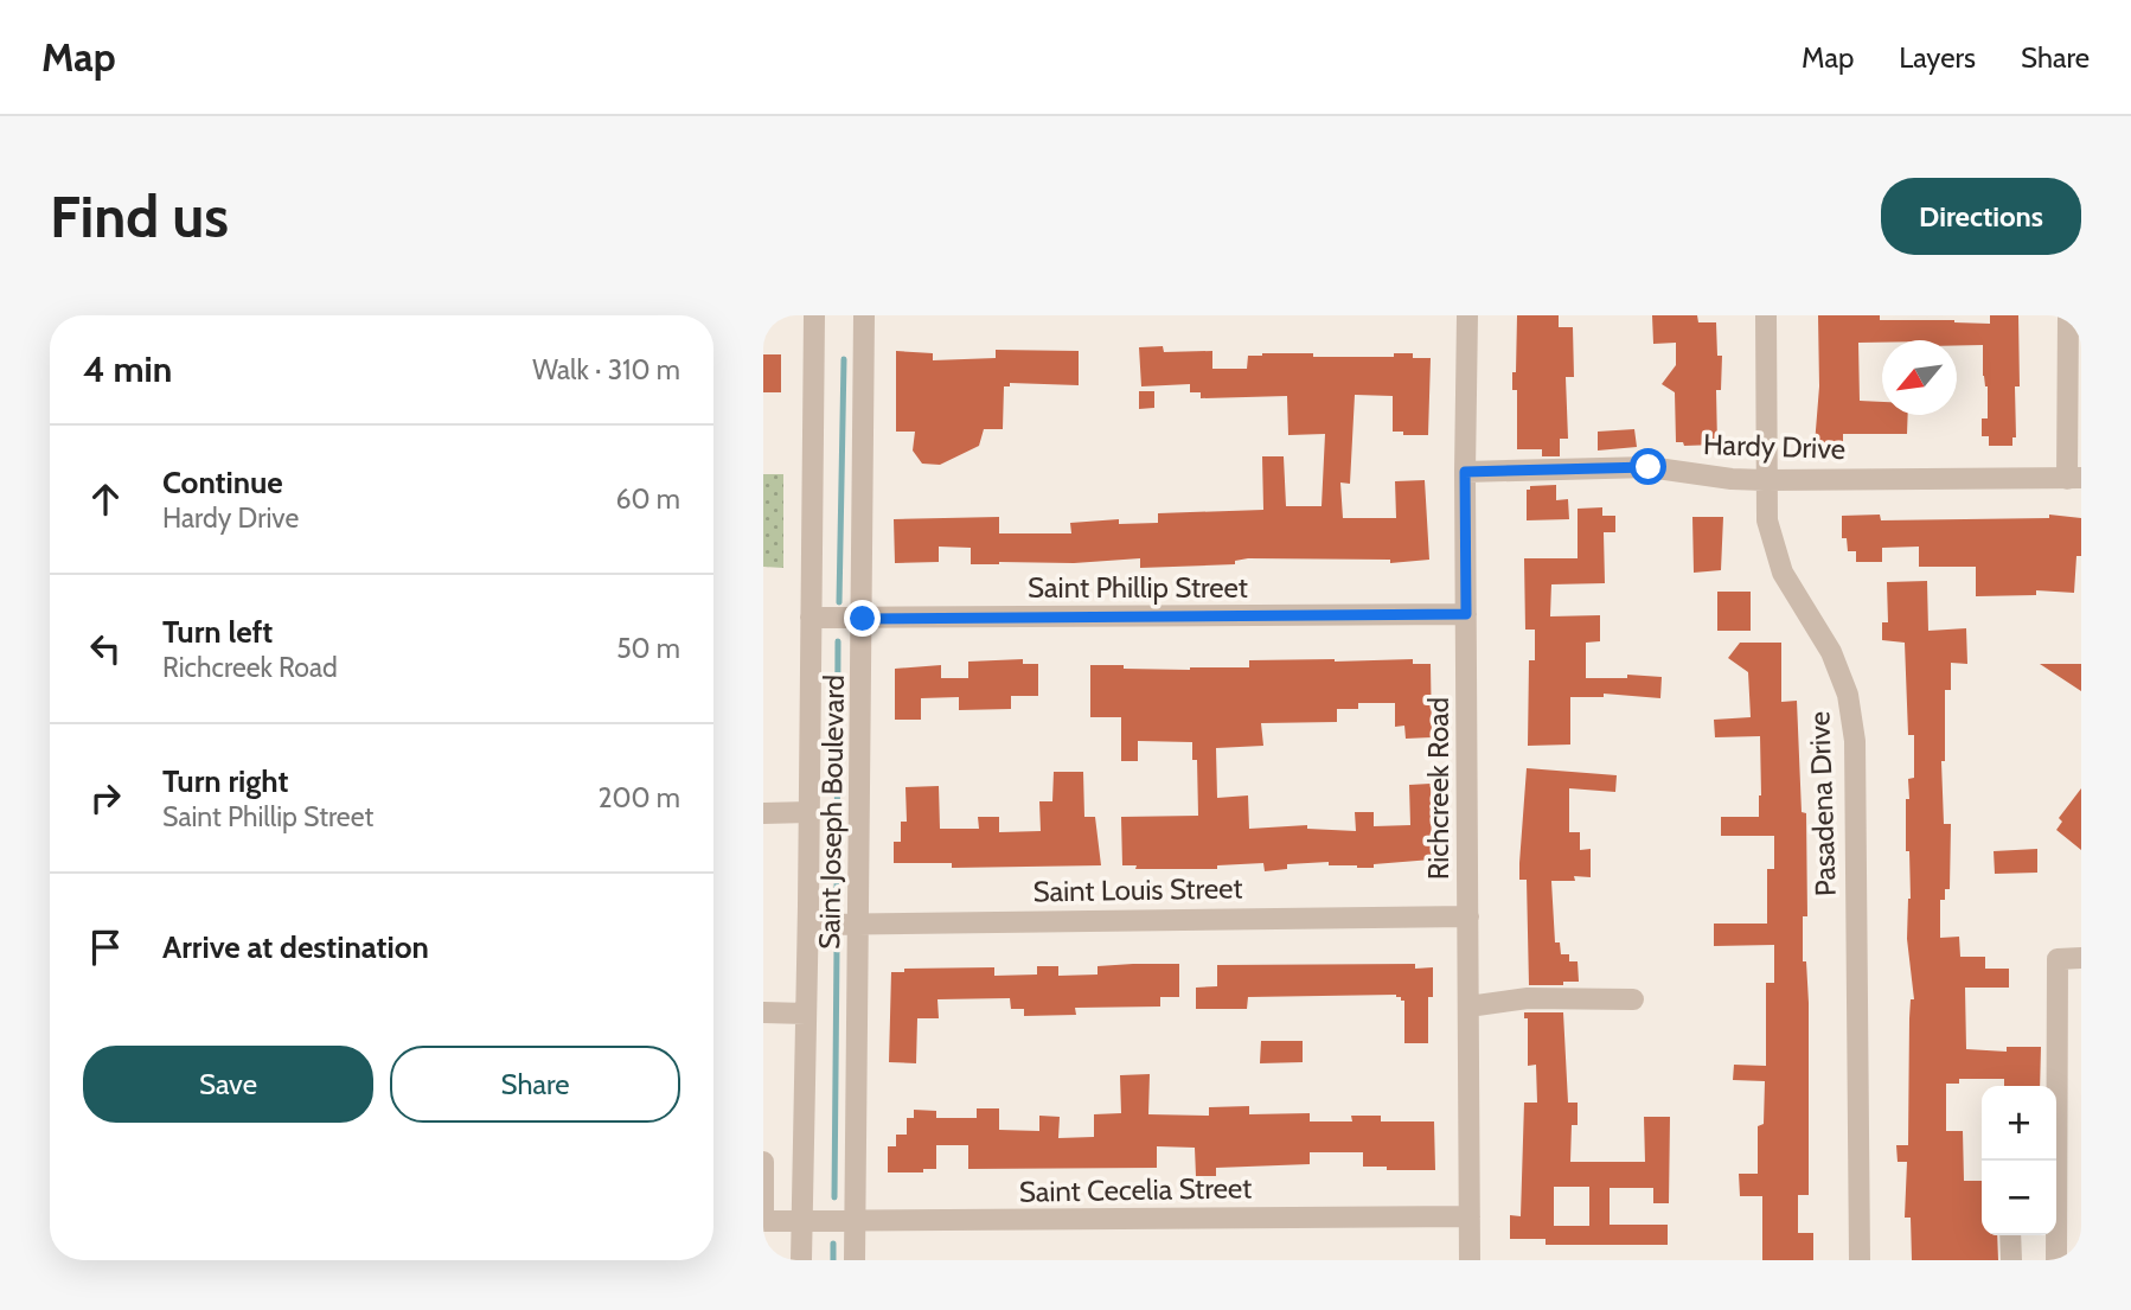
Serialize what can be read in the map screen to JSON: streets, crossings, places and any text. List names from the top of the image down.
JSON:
{
  "streets": {
    "street": [
      "Hardy Drive",
      "Saint Phillip Street",
      "Richcreek Road",
      "Pasadena Drive",
      "Saint Joseph Boulevard",
      "Saint Louis Street",
      "Saint Cecelia Street"
    ]
  },
  "crossings": [
    ["Hardy Drive", "Richcreek Road"],
    ["Hardy Drive", "Pasadena Drive"],
    ["Saint Phillip Street", "Richcreek Road"],
    ["Saint Phillip Street", "Saint Joseph Boulevard"],
    ["Richcreek Road", "Saint Louis Street"],
    ["Richcreek Road", "Saint Cecelia Street"],
    ["Saint Joseph Boulevard", "Saint Louis Street"],
    ["Saint Joseph Boulevard", "Saint Cecelia Street"]
  ],
  "north": "bottom left",
  "page": {
    "header": "Map",
    "nav": ["Map", "Layers", "Share"],
    "buttons": [
      "Directions",
      ["Save", "Share"]
    ],
    "title": "Find us",
    "heading": ["4 min", "Walk · 310 m"],
    "list": [
      ["Continue", "Hardy Drive", "60 m"],
      ["Turn left", "Richcreek Road", "50 m"],
      ["Turn right", "Saint Phillip Street", "200 m"],
      "Arrive at destination"
    ],
    "map_buttons": ["+", "−"]
  }
}
